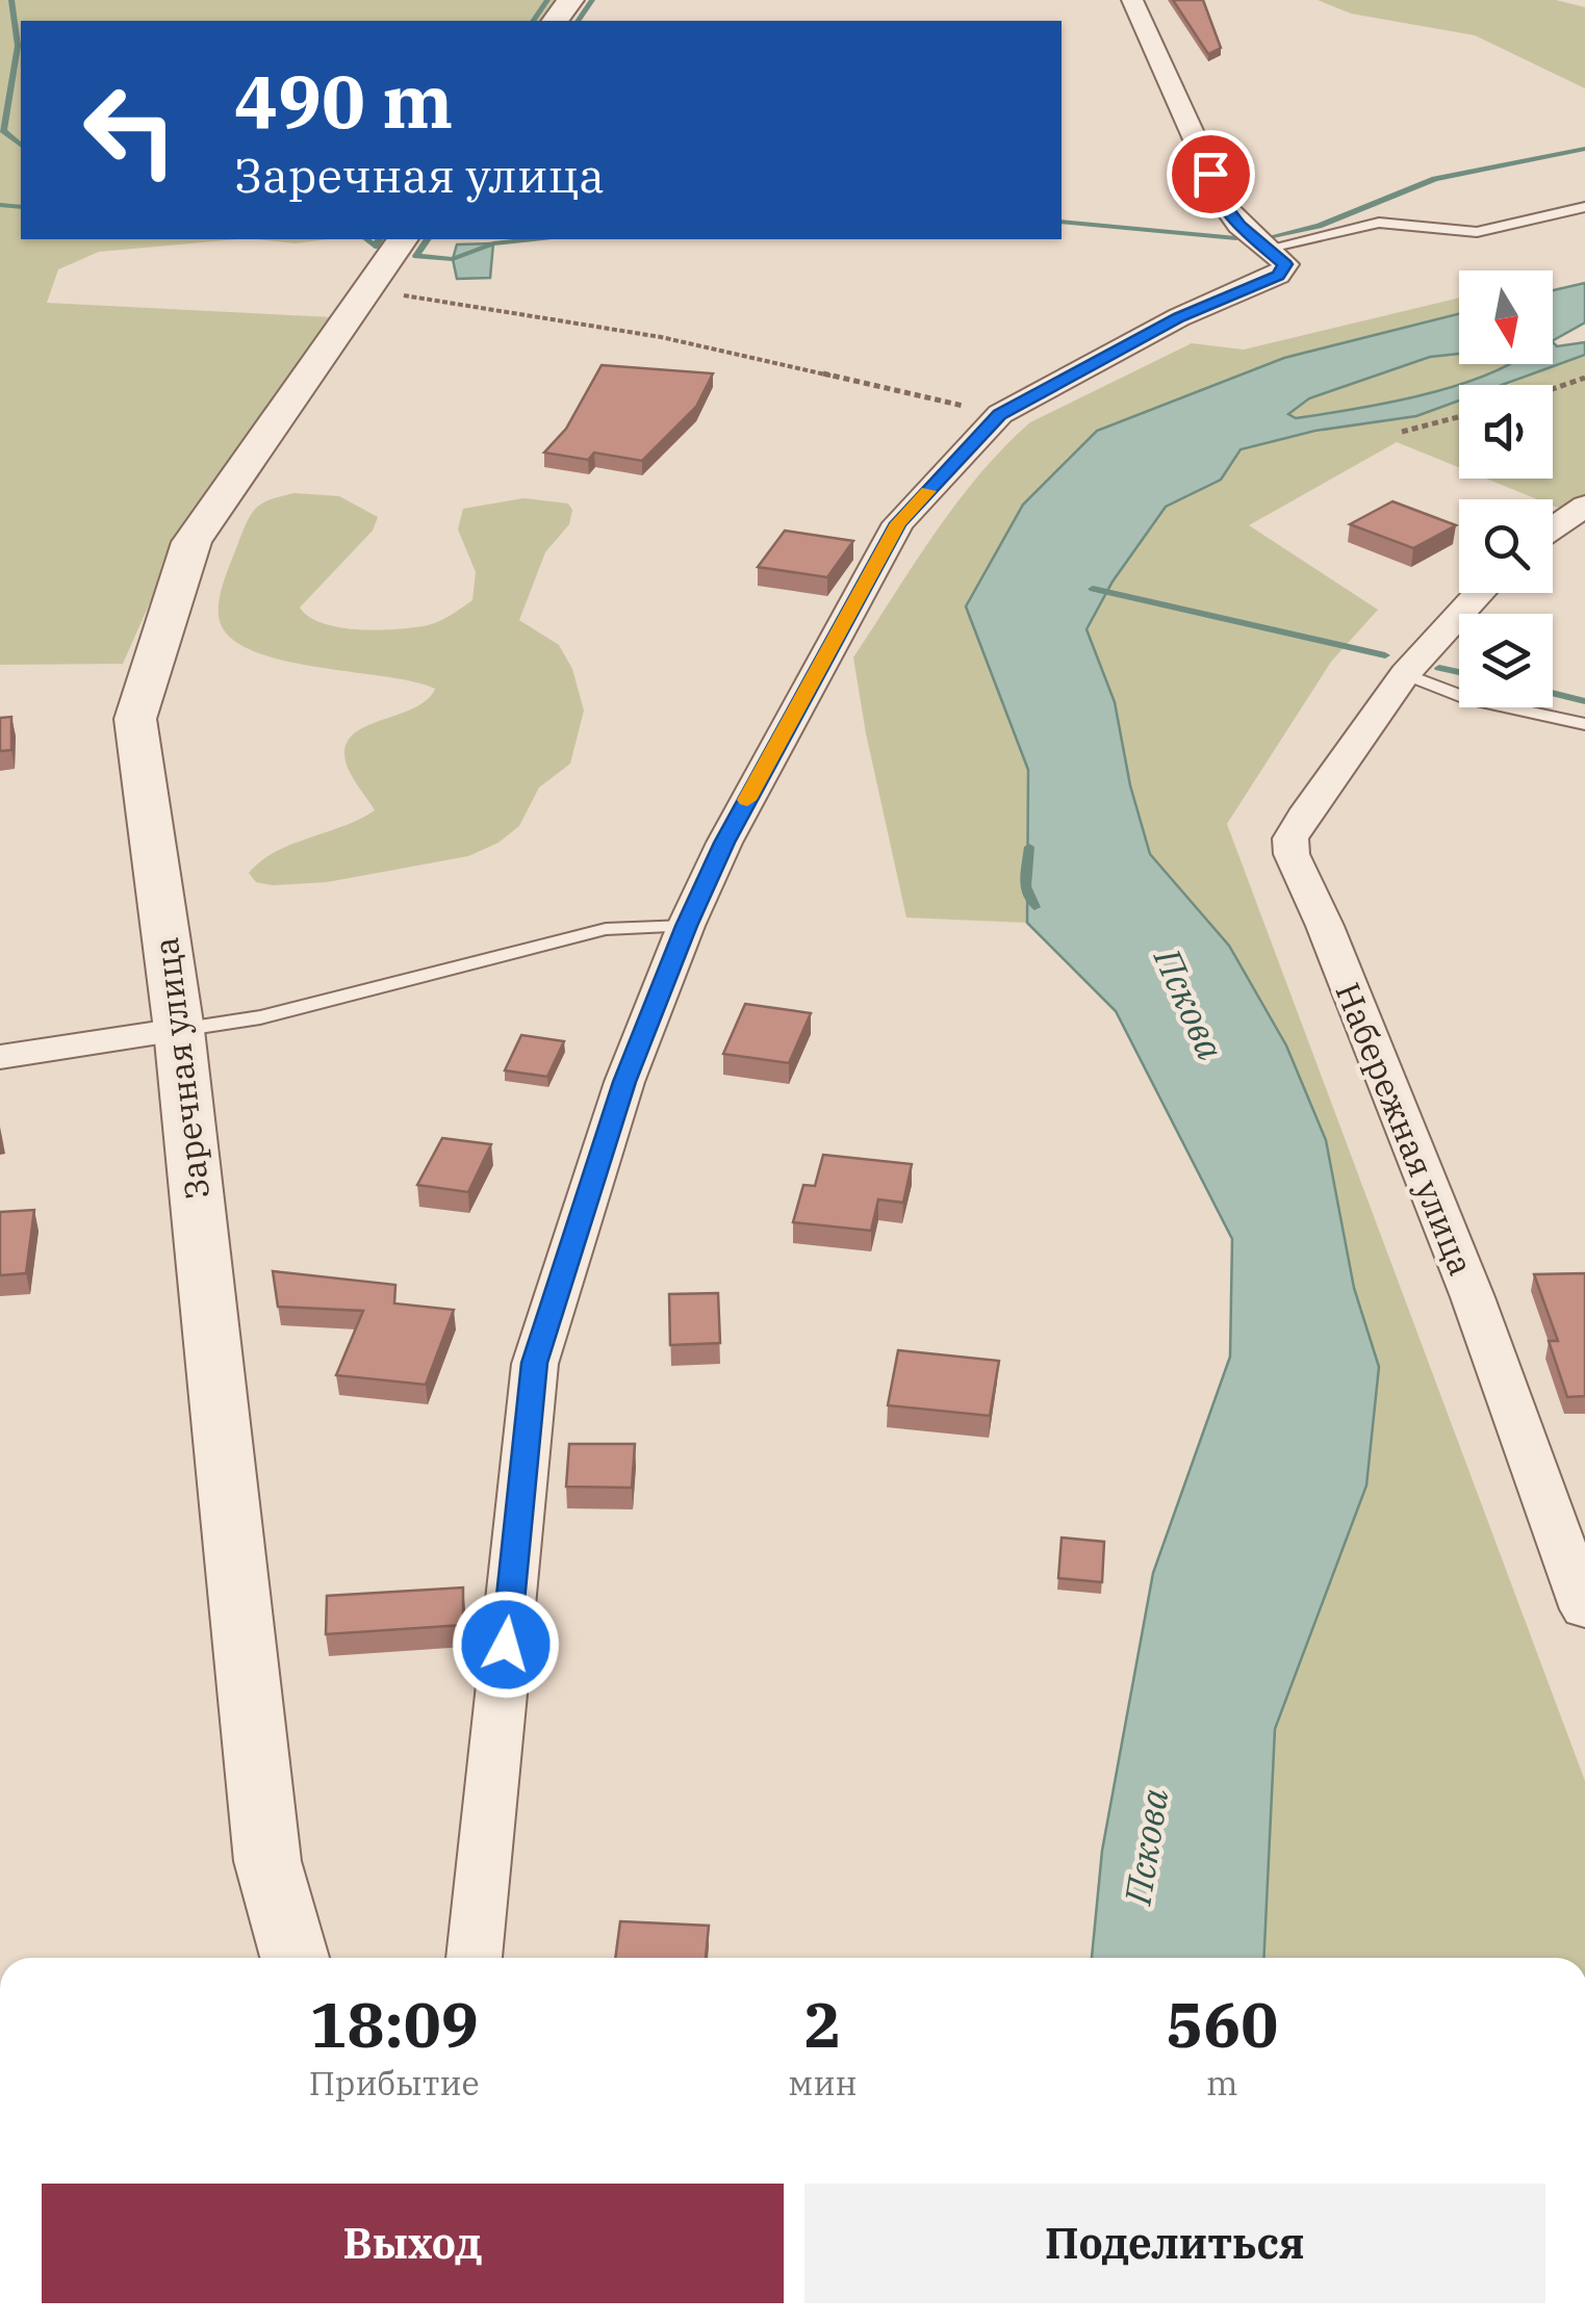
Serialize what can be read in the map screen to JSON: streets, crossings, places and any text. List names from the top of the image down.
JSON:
{
  "streets": {
    "street": ["Заречная улица", "Набережная улица"]
  },
  "water": ["Пскова"],
  "north": "bottom",
  "page": {
    "turn": ["490 m", "Заречная улица"],
    "eta": [
      "18:09",
      "Прибытие",
      "2",
      "мин",
      "560",
      "m"
    ],
    "buttons": ["Выход", "Поделиться"]
  }
}
